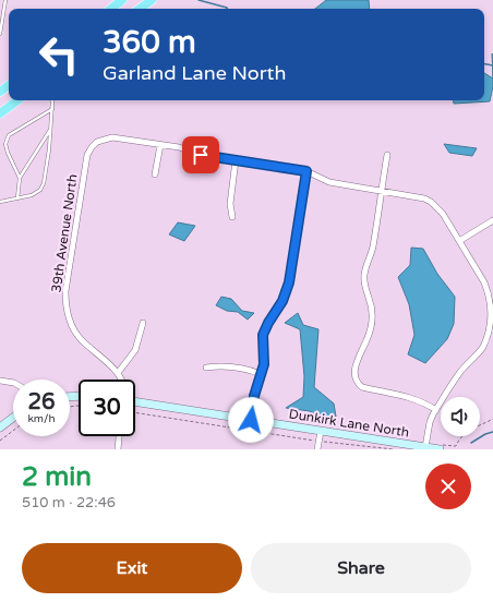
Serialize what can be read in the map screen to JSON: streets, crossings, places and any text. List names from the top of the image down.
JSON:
{
  "streets": {
    "street": ["39th Avenue North", "Dunkirk Lane North"]
  },
  "page": {
    "turn": ["360 m", "Garland Lane North"],
    "speed": "26 km/h",
    "limit": "30",
    "heading": ["2 min", "510 m · 22:46"],
    "buttons": ["Exit", "Share"]
  }
}
